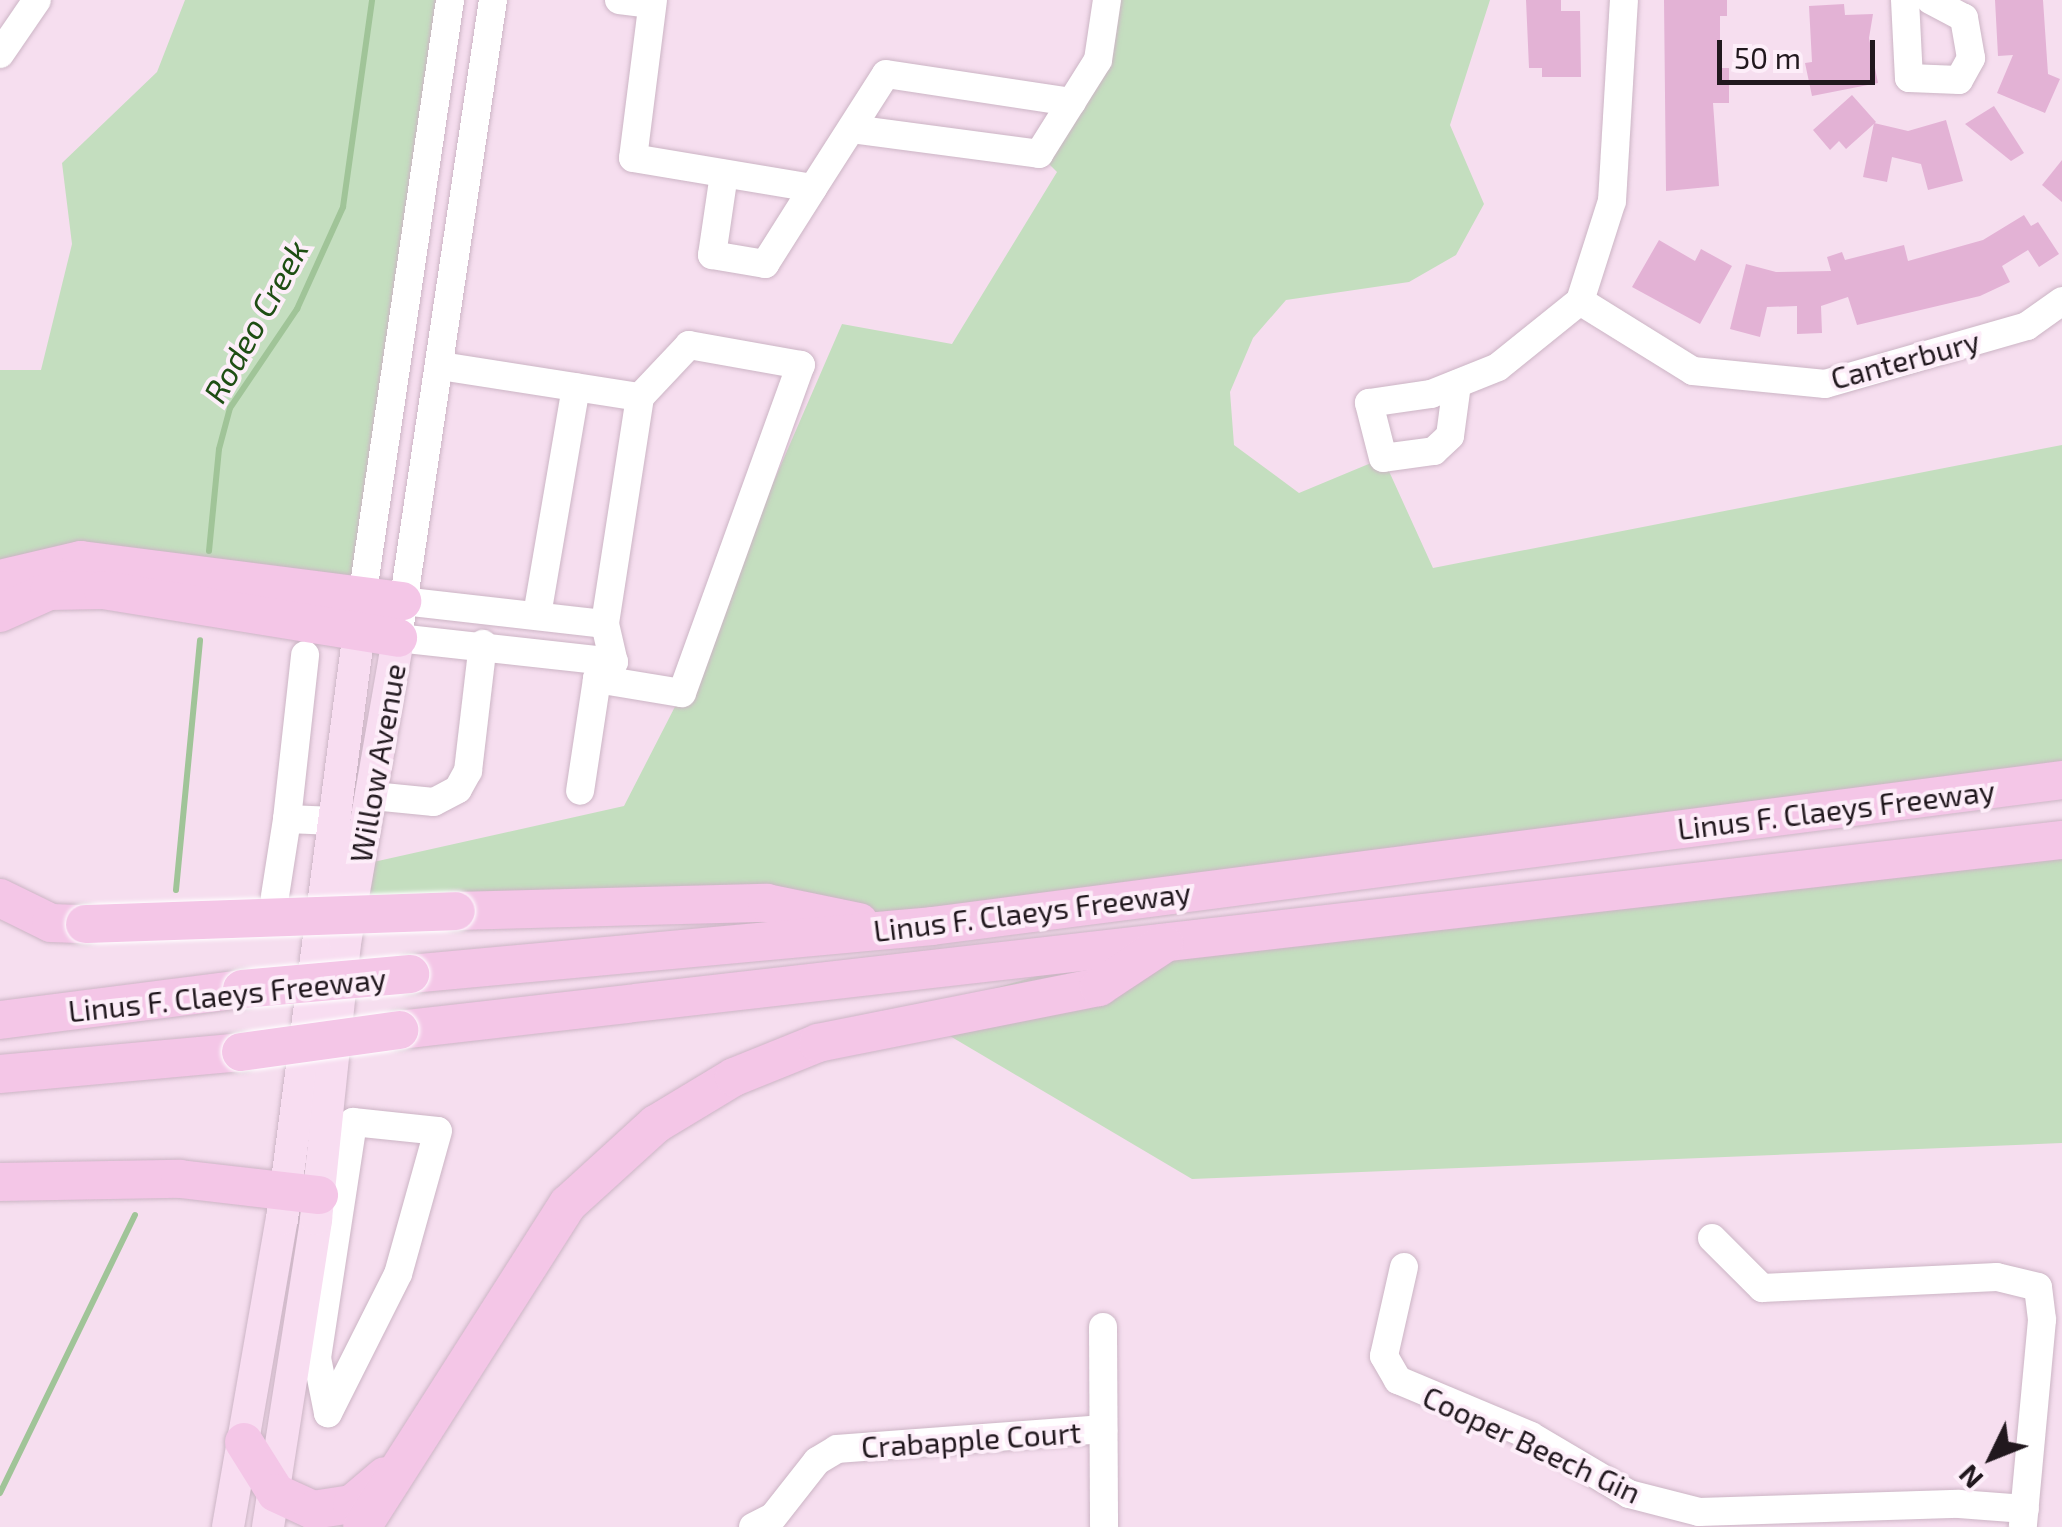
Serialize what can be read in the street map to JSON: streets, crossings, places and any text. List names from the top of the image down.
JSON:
{
  "streets": {
    "highway": ["Linus F. Claeys Freeway"],
    "main road": ["Willow Avenue"],
    "street": ["Canterbury", "Crabapple Court", "Cooper Beech Gin"]
  },
  "water": ["Rodeo Creek"],
  "scale_bar": "50 m",
  "north": "bottom left"
}
